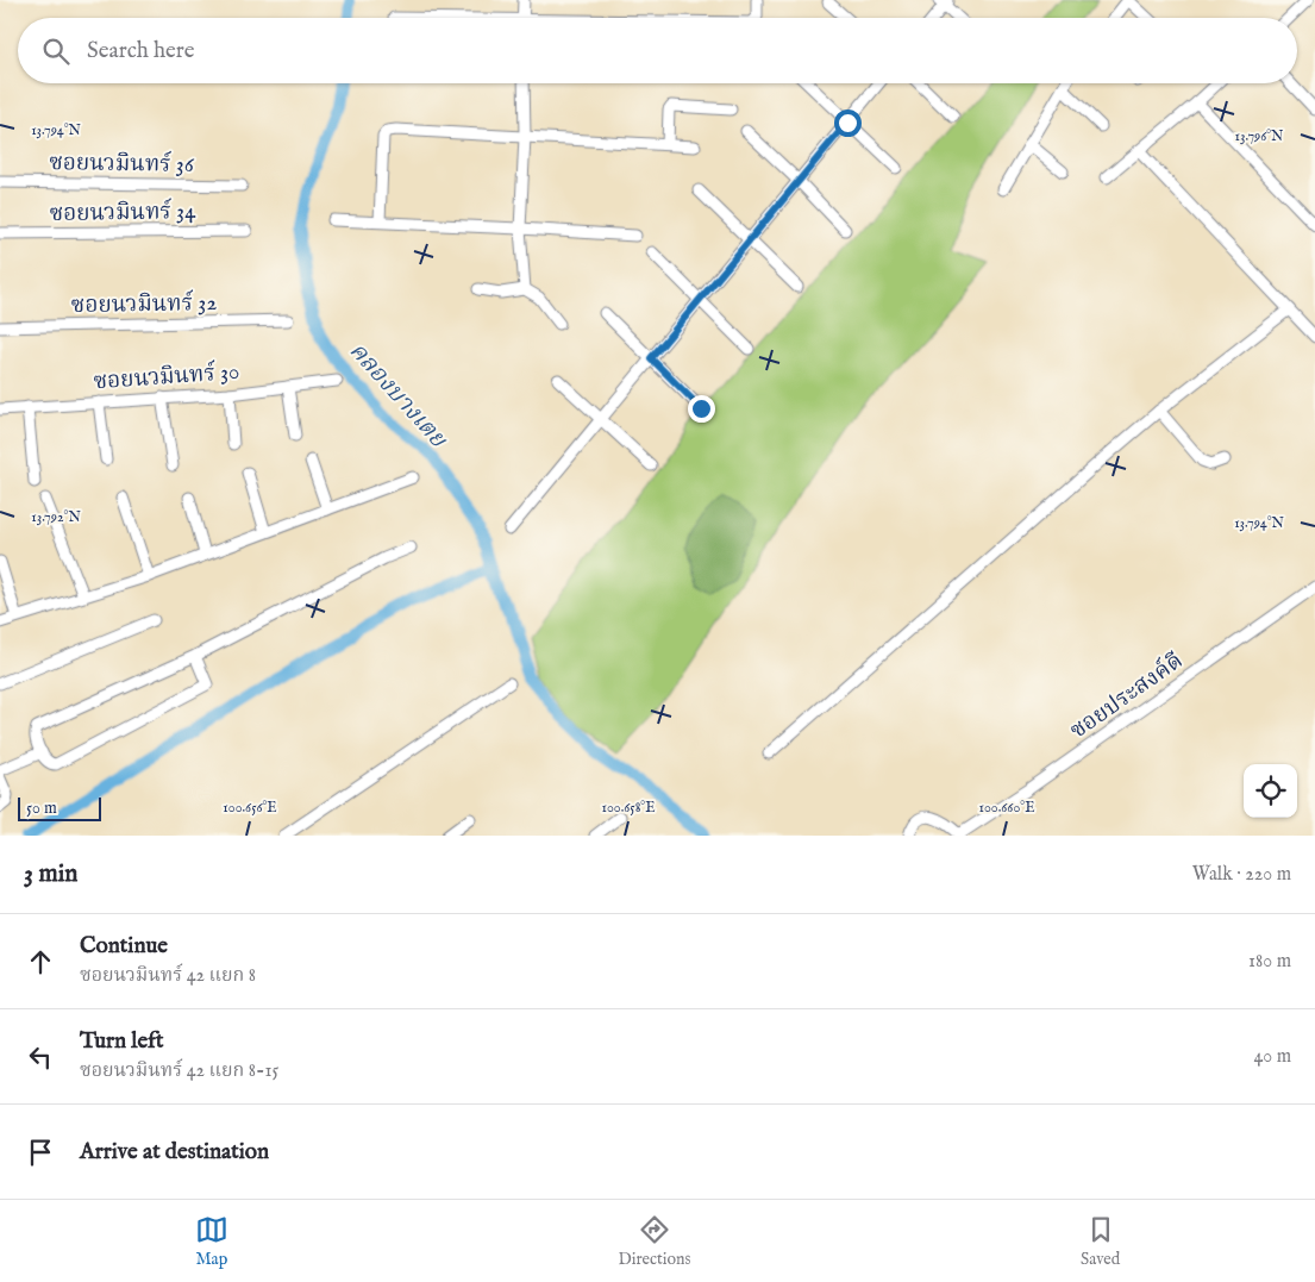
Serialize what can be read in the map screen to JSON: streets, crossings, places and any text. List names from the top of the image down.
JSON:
{
  "streets": {
    "street": [
      "ซอยนวมินทร์ 36",
      "ซอยนวมินทร์ 34",
      "ซอยนวมินทร์ 32",
      "ซอยนวมินทร์ 30",
      "ซอยประสงค์ดี"
    ]
  },
  "water": ["คลองบางเตย"],
  "scale_bar": "50 m",
  "page": {
    "search": "Search here",
    "scale": "50 m",
    "heading": ["3 min", "Walk · 220 m"],
    "list": [
      ["Continue", "ซอยนวมินทร์ 42 แยก 8", "180 m"],
      ["Turn left", "ซอยนวมินทร์ 42 แยก 8-15", "40 m"],
      "Arrive at destination"
    ],
    "nav": ["Map", "Directions", "Saved"]
  },
  "coordinates": [
    "13.794°N",
    "13.796°N",
    "13.792°N",
    "100.656°E",
    "100.658°E",
    "100.660°E"
  ]
}
